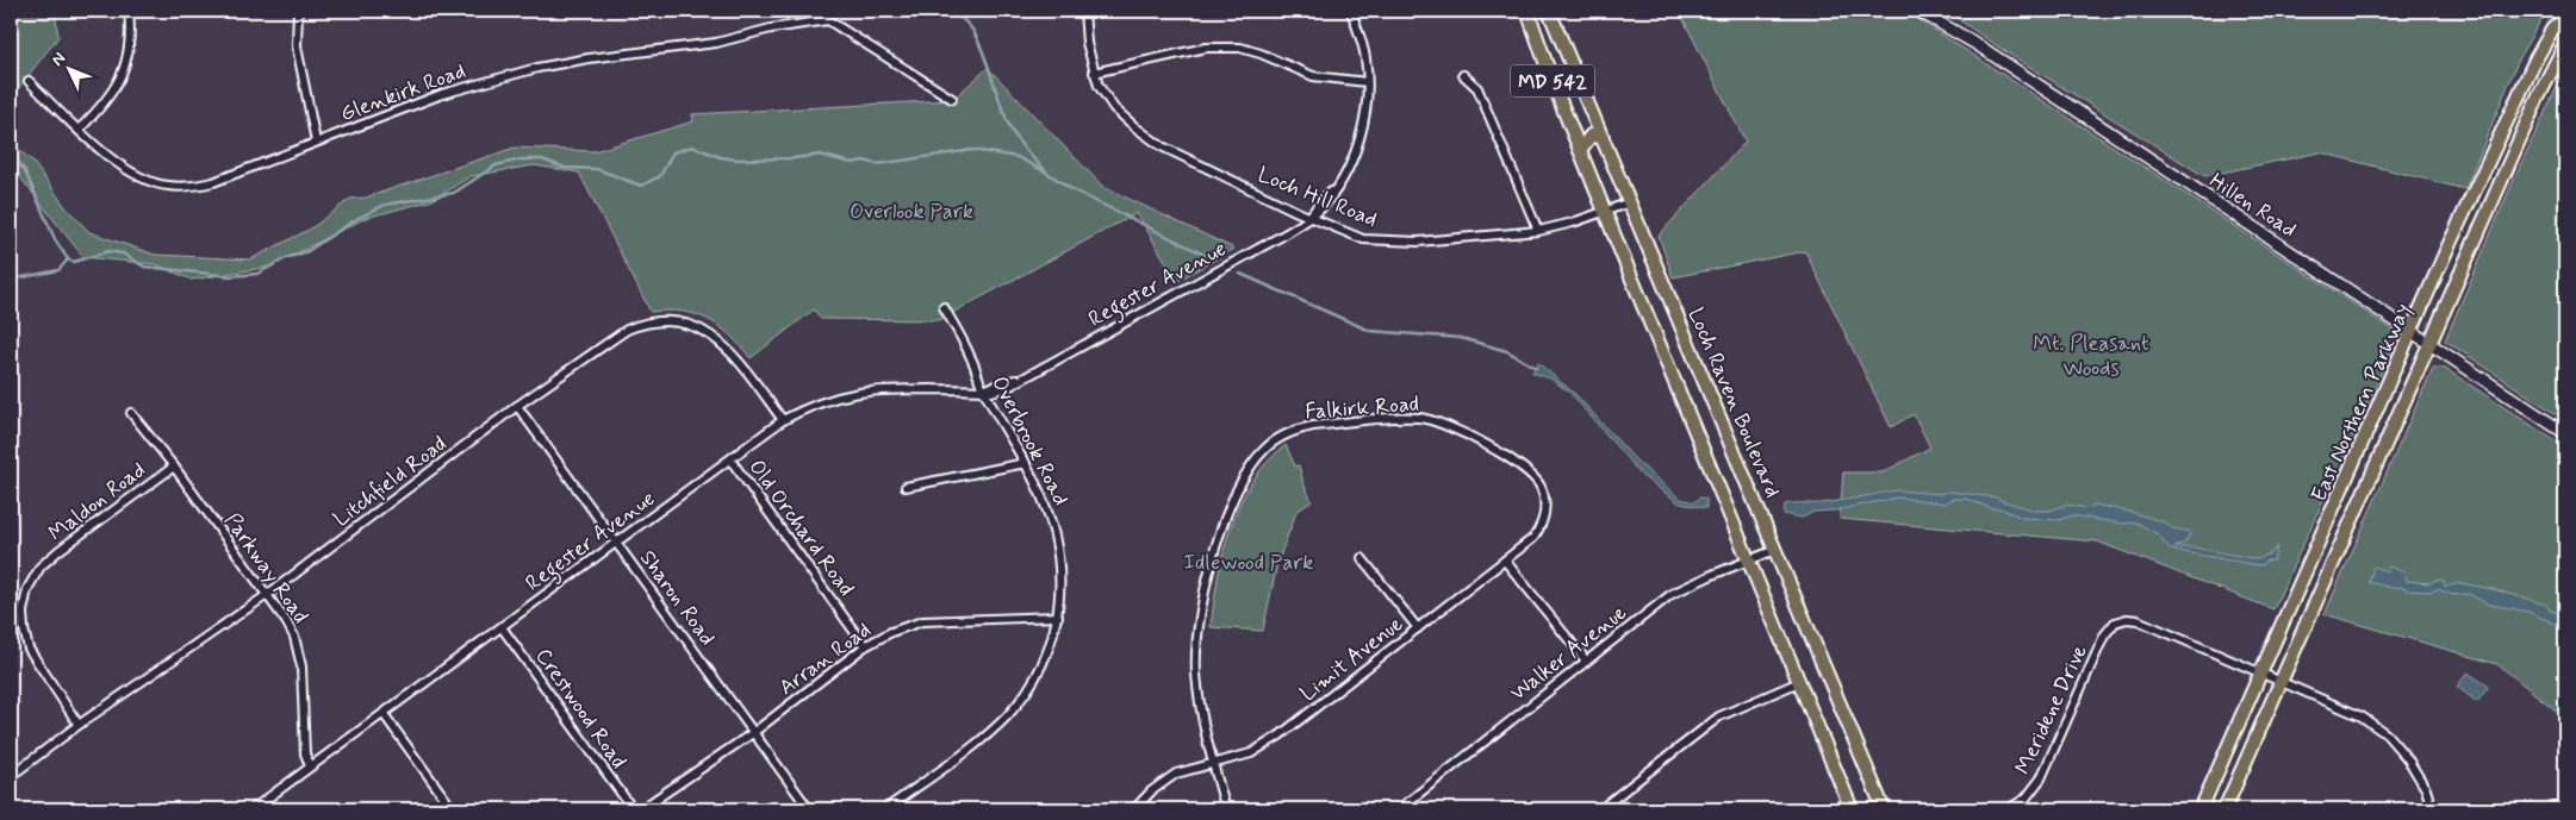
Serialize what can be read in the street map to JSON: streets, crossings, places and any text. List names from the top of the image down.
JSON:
{
  "streets": {
    "main road": ["MD 542", "Loch Raven Boulevard", "East Northern Parkway"],
    "street": [
      "Glenkirk Road",
      "Loch Hill Road",
      "Hillen Road",
      "Regester Avenue",
      "Falkirk Road",
      "Overbrook Road",
      "Litchfield Road",
      "Maldon Road",
      "Old Orchard Road",
      "Parkway Road",
      "Sharon Road",
      "Walker Avenue",
      "Arran Road",
      "Limit Avenue",
      "Crestwood Road",
      "Meridene Drive"
    ]
  },
  "crossings": [
    ["MD 542", "Loch Hill Road"],
    ["MD 542", "Walker Avenue"],
    ["Loch Hill Road", "Regester Avenue"],
    ["Loch Hill Road", "Loch Raven Boulevard"],
    ["Hillen Road", "East Northern Parkway"],
    ["Regester Avenue", "Overbrook Road"],
    ["Regester Avenue", "Litchfield Road"],
    ["Regester Avenue", "Old Orchard Road"],
    ["Regester Avenue", "Parkway Road"],
    ["Regester Avenue", "Sharon Road"],
    ["Regester Avenue", "Crestwood Road"],
    ["Loch Raven Boulevard", "Walker Avenue"],
    ["East Northern Parkway", "Meridene Drive"],
    ["Falkirk Road", "Limit Avenue"],
    ["Overbrook Road", "Arran Road"],
    ["Litchfield Road", "Maldon Road"],
    ["Litchfield Road", "Parkway Road"],
    ["Litchfield Road", "Sharon Road"],
    ["Maldon Road", "Parkway Road"],
    ["Old Orchard Road", "Arran Road"],
    ["Sharon Road", "Arran Road"]
  ],
  "parks": ["Overlook Park", "Mt. Pleasant Woods", "Idlewood Park"],
  "north": "top left"
}
